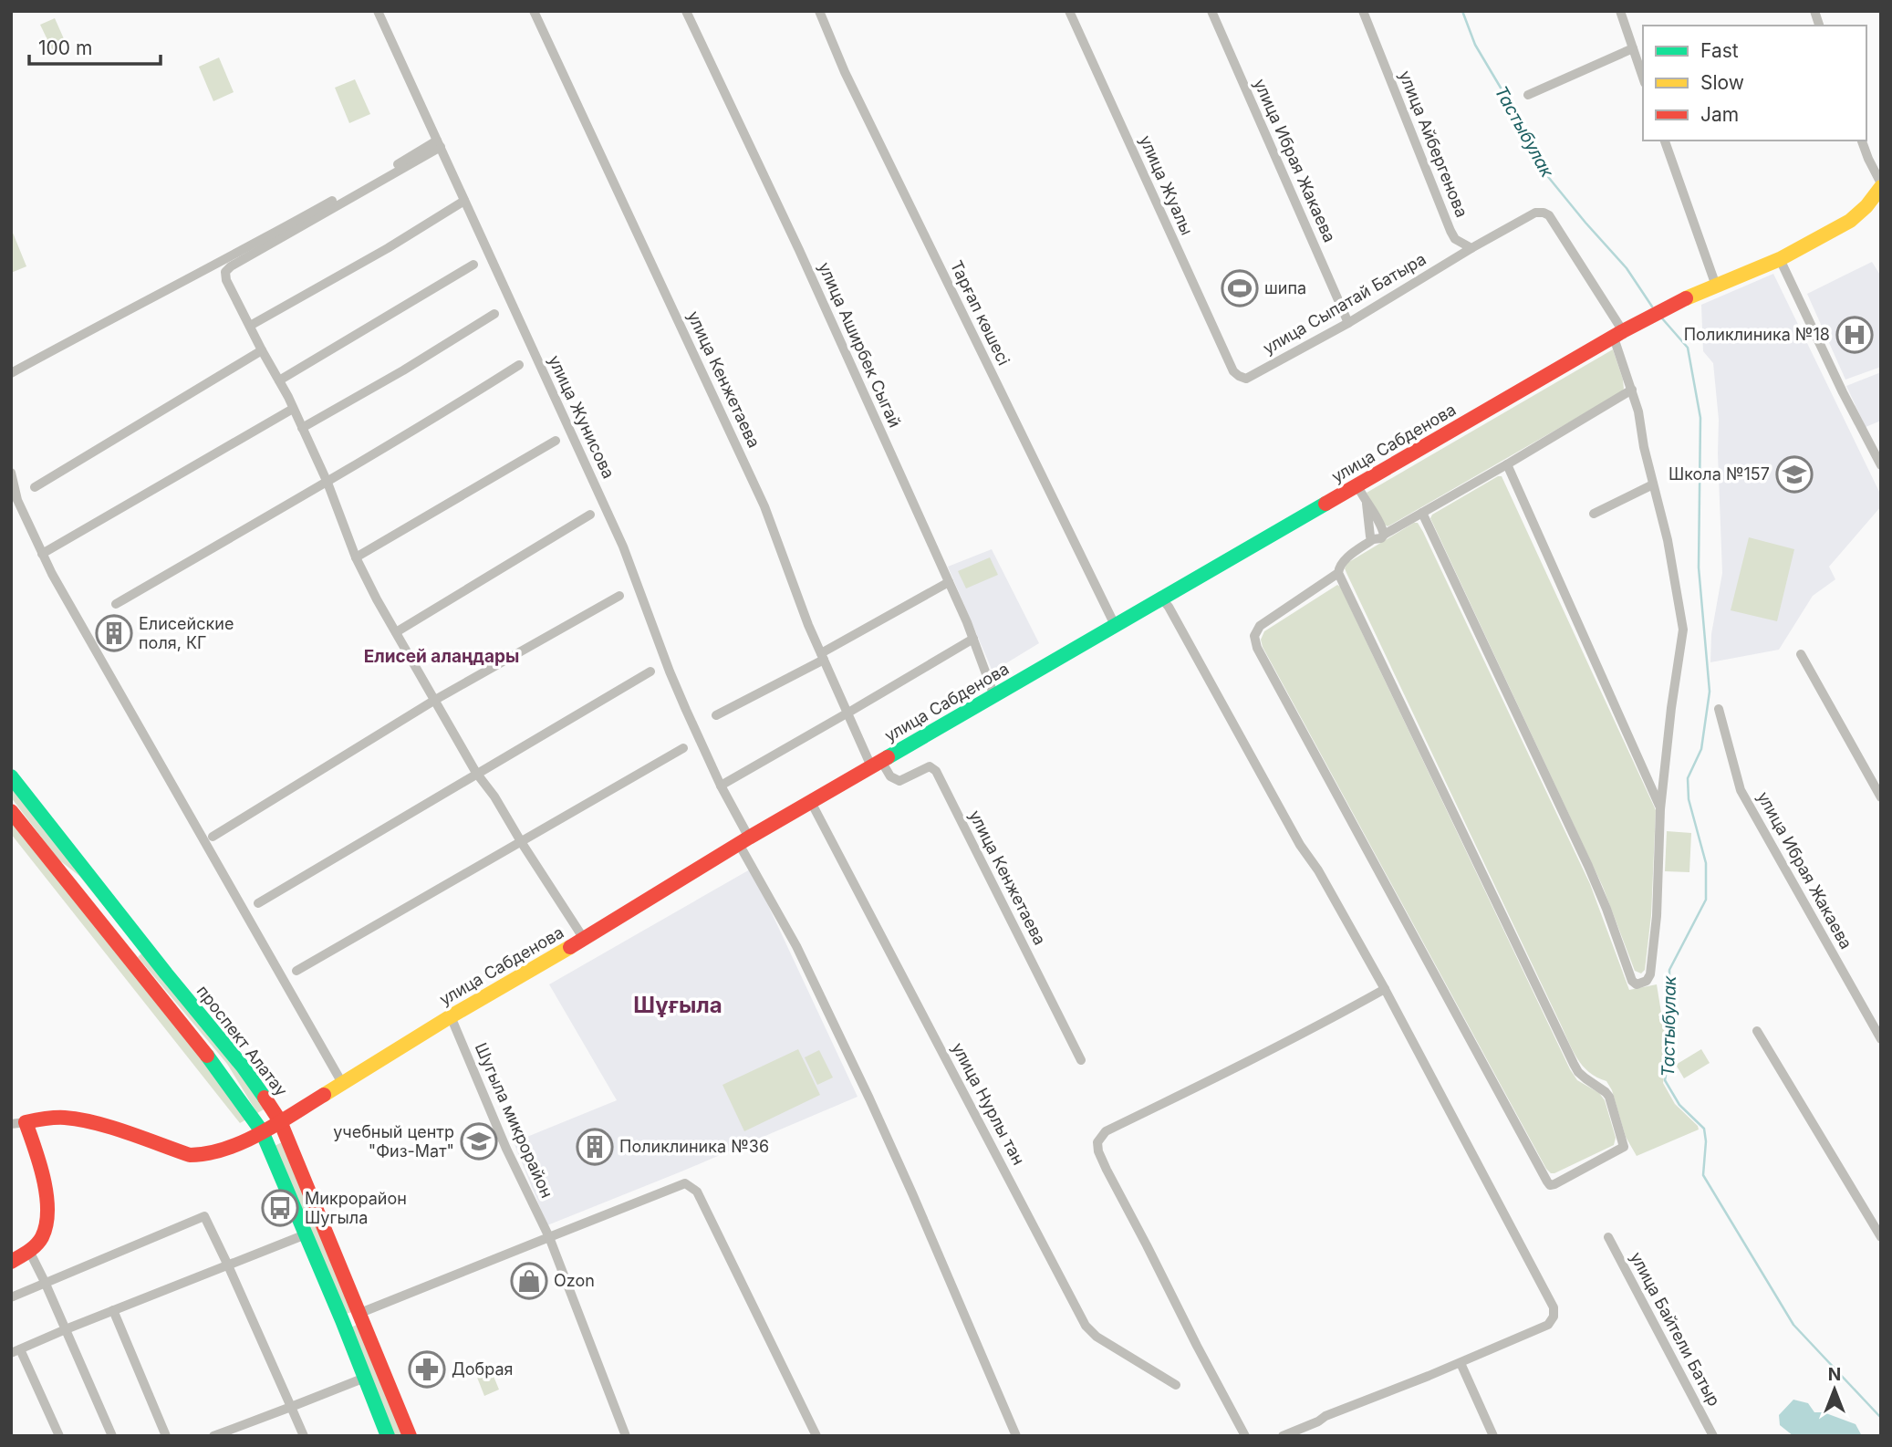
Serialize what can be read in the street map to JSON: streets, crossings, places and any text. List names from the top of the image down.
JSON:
{
  "streets": {
    "street": [
      "улица Айбергенова",
      "улица Ибрая Жакаева",
      "улица Жуалы",
      "улица Сыпатай Батыра",
      "Тарғап көшесі",
      "улица Аширбек Сыгай",
      "улица Кенжетаева",
      "улица Жунисова",
      "улица Сабденова",
      "проспект Алатау",
      "улица Нурлы тан",
      "Шугыла микрорайон",
      "улица Байтели Батыр"
    ]
  },
  "crossings": [
    ["улица Айбергенова", "улица Сыпатай Батыра"],
    ["улица Ибрая Жакаева", "улица Сыпатай Батыра"],
    ["улица Жуалы", "улица Сыпатай Батыра"],
    ["Тарғап көшесі", "улица Сабденова"],
    ["улица Аширбек Сыгай", "улица Сабденова"],
    ["улица Кенжетаева", "улица Сабденова"],
    ["улица Жунисова", "улица Сабденова"],
    ["улица Сабденова", "проспект Алатау"],
    ["улица Сабденова", "улица Нурлы тан"],
    ["улица Сабденова", "Шугыла микрорайон"]
  ],
  "districts": ["Елисей алаңдары", "Шұғыла"],
  "water": ["Тастыбулак"],
  "places": {
    "sports": ["шипа"],
    "hospital": ["Поликлиника №18"],
    "school or university": ["Школа №157", "учебный центр \"Физ-Мат\""],
    "building": ["Елисейские поля, КГ", "Поликлиника №36"],
    "bus stop": ["Микрорайон Шугыла"],
    "shop": ["Ozon"],
    "pharmacy": ["Добрая"]
  },
  "legend": ["Fast", "Slow", "Jam"],
  "scale_bar": "100 m",
  "north": "top"
}
